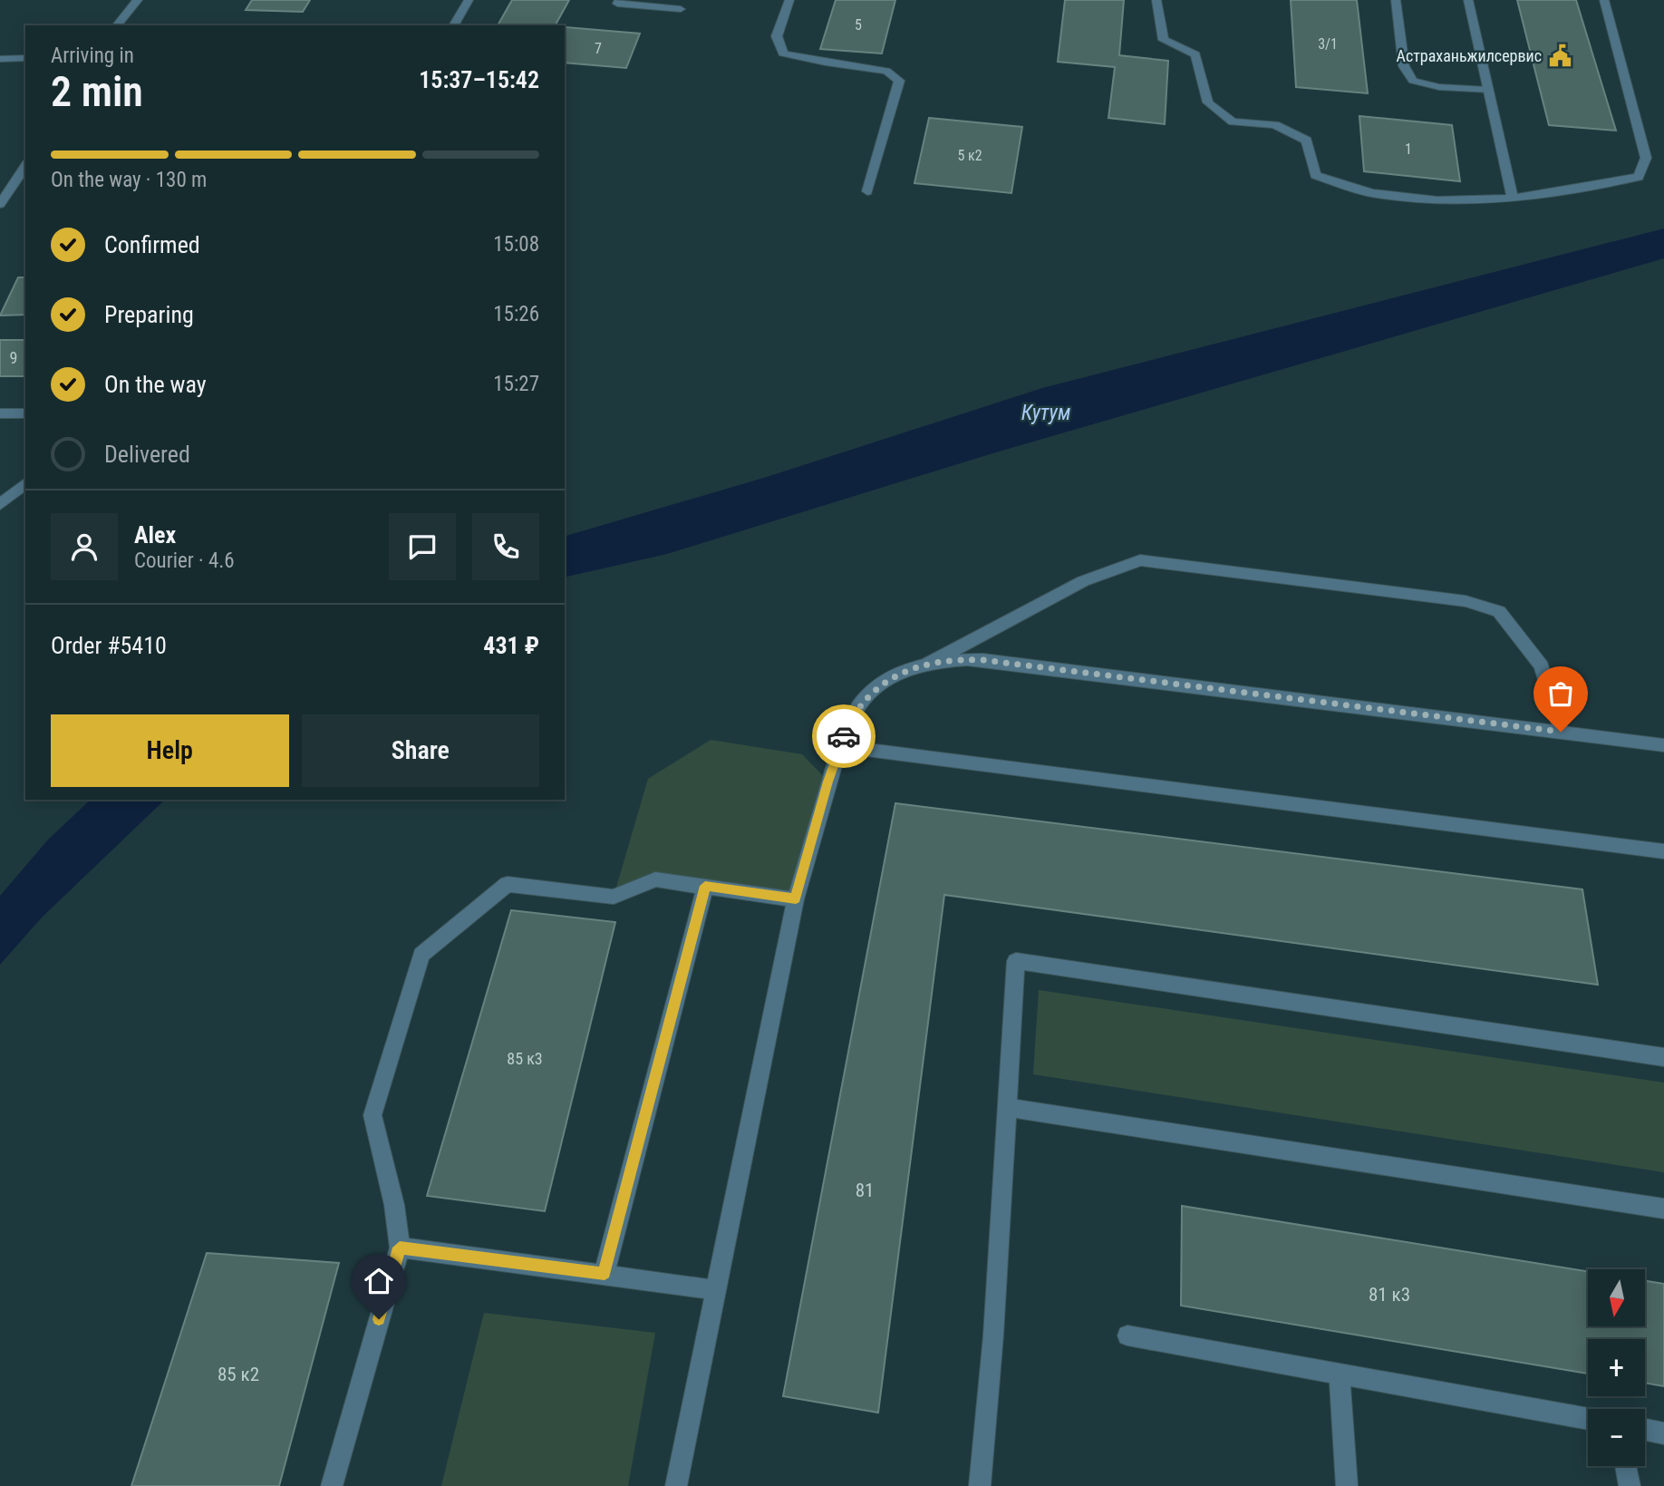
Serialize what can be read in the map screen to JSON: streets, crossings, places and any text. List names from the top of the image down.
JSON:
{
  "water": ["Кутум"],
  "places": {
    "public building": ["Астраханьжилсервис"]
  },
  "house_numbers": [
    "5",
    "3/1",
    "7",
    "1",
    "5 к2",
    "9",
    "85 к3",
    "81",
    "81 к3",
    "85 к2"
  ],
  "north": "bottom",
  "page": {
    "heading": ["2 min", "Arriving in", "15:37–15:42"],
    "panel": [
      "Alex",
      "Courier · 4.6",
      "Order #5410",
      "431 ₽"
    ],
    "bar": "On the way · 130 m",
    "list": [
      ["Confirmed", "15:08"],
      ["Preparing", "15:26"],
      ["On the way", "15:27"],
      "Delivered"
    ],
    "buttons": ["Help", "Share"],
    "map_buttons": ["+", "−"]
  }
}
